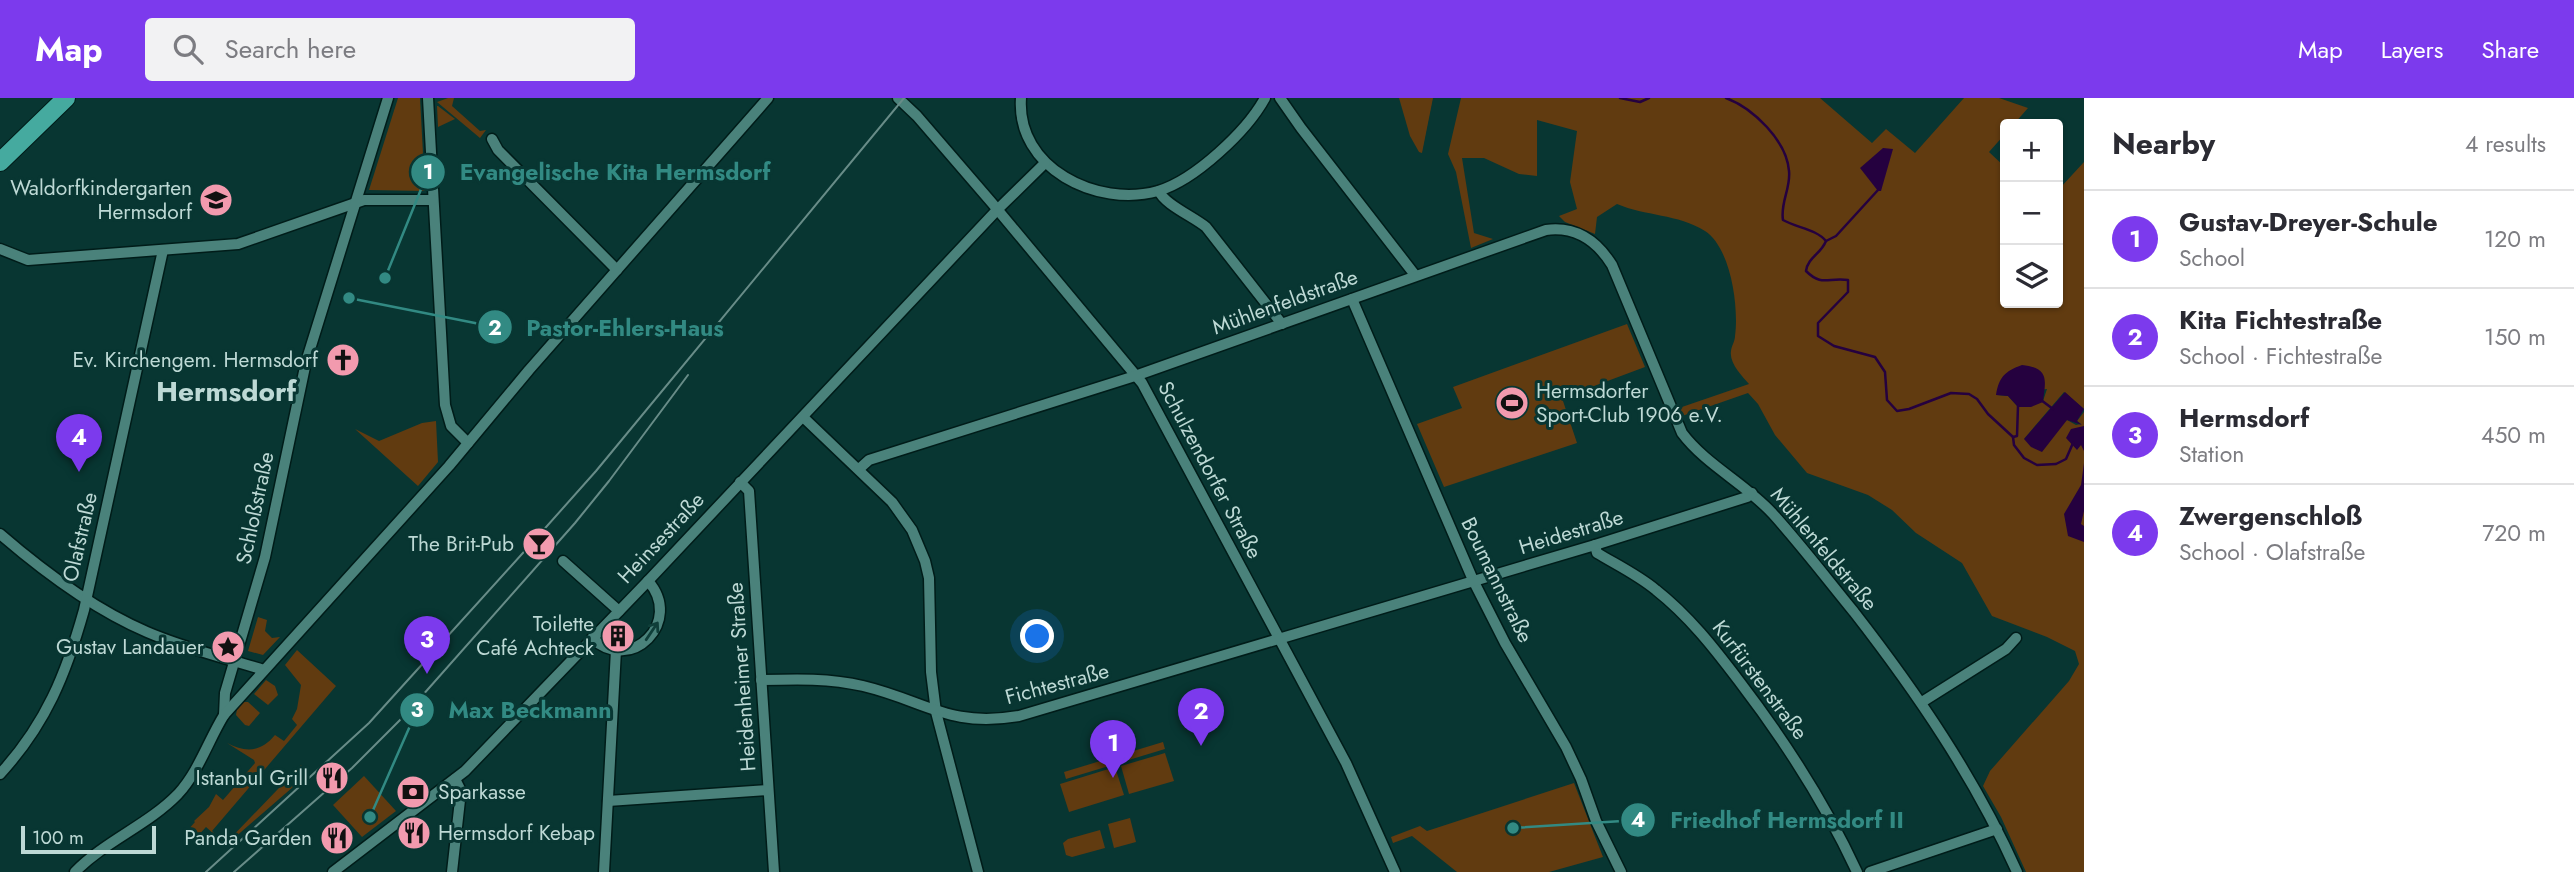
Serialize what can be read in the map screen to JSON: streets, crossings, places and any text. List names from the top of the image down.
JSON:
{
  "streets": {
    "street": [
      "Mühlenfeldstraße",
      "Schulzendorfer Straße",
      "Schloßstraße",
      "Heidestraße",
      "Olafstraße",
      "Heinsestraße",
      "Boumannstraße",
      "Heidenheimer Straße",
      "Kurfürstenstraße",
      "Fichtestraße"
    ]
  },
  "crossings": [
    ["Mühlenfeldstraße", "Schulzendorfer Straße"],
    ["Mühlenfeldstraße", "Heidestraße"],
    ["Mühlenfeldstraße", "Boumannstraße"],
    ["Schulzendorfer Straße", "Heidestraße"],
    ["Schulzendorfer Straße", "Heinsestraße"],
    ["Schulzendorfer Straße", "Fichtestraße"],
    ["Heidestraße", "Boumannstraße"],
    ["Heidestraße", "Kurfürstenstraße"],
    ["Heidestraße", "Fichtestraße"],
    ["Heinsestraße", "Heidenheimer Straße"],
    ["Heidenheimer Straße", "Fichtestraße"]
  ],
  "districts": ["Hermsdorf"],
  "places": {
    "school or university": ["Waldorfkindergarten Hermsdorf"],
    "other": [
      "Evangelische Kita Hermsdorf",
      "Pastor-Ehlers-Haus",
      "Max Beckmann",
      "Friedhof Hermsdorf II"
    ],
    "church": ["Ev. Kirchengem. Hermsdorf"],
    "sports": ["Hermsdorfer Sport-Club 1906 e.V."],
    "bar": ["The Brit-Pub"],
    "building": ["Toilette Café Achteck"],
    "place": ["Gustav Landauer"],
    "restaurant": ["Istanbul Grill", "Hermsdorf Kebap", "Panda Garden"],
    "bank": ["Sparkasse"]
  },
  "scale_bar": "100 m",
  "page": {
    "header": "Map",
    "search": "Search here",
    "nav": ["Map", "Layers", "Share"],
    "heading": ["Nearby", "4 results"],
    "map_buttons": ["+", "−"],
    "list": [
      {
        "mark": "1",
        "name": "Gustav-Dreyer-Schule",
        "note": "School",
        "value": "120 m"
      },
      {
        "mark": "2",
        "name": "Kita Fichtestraße",
        "note": "School · Fichtestraße",
        "value": "150 m"
      },
      {
        "mark": "3",
        "name": "Hermsdorf",
        "note": "Station",
        "value": "450 m"
      },
      {
        "mark": "4",
        "name": "Zwergenschloß",
        "note": "School · Olafstraße",
        "value": "720 m"
      }
    ],
    "pins": [
      "4",
      "3",
      "2",
      "1"
    ],
    "scale": "100 m"
  }
}
